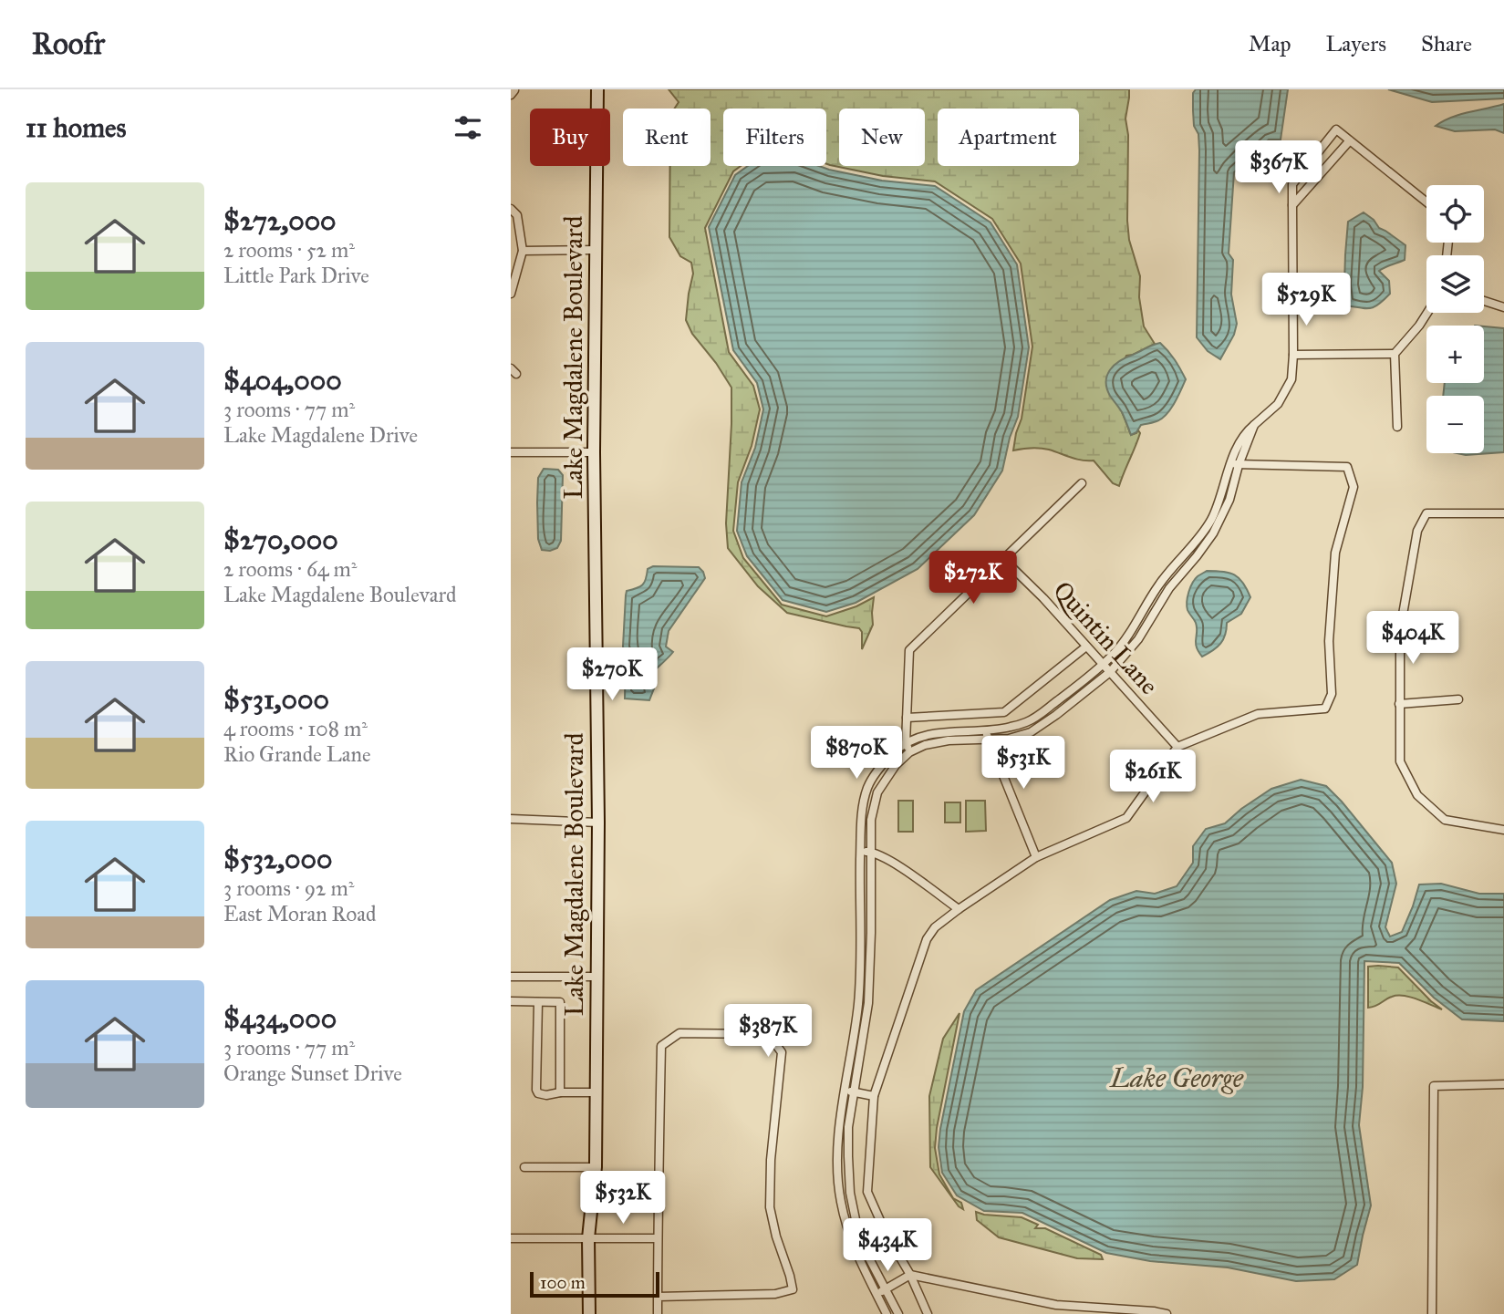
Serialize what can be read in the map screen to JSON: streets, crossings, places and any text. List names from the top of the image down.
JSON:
{
  "streets": {
    "street": ["Lake Magdalene Boulevard", "Quintin Lane"]
  },
  "water": ["Lake George"],
  "scale_bar": "100 m",
  "page": {
    "header": "Roofr",
    "nav": ["Map", "Layers", "Share"],
    "heading": "11 homes",
    "chip": [
      "Buy",
      "Rent",
      "Filters",
      "New",
      "Apartment"
    ],
    "price": [
      "$367K",
      "$529K",
      "$272K",
      "$404K",
      "$270K",
      "$870K",
      "$531K",
      "$261K",
      "$387K",
      "$532K",
      "$434K"
    ],
    "list": [
      {
        "name": "$272,000",
        "note": "2 rooms · 52 m² · Little Park Drive"
      },
      {
        "name": "$404,000",
        "note": "3 rooms · 77 m² · Lake Magdalene Drive"
      },
      {
        "name": "$270,000",
        "note": "2 rooms · 64 m² · Lake Magdalene Boulevard"
      },
      {
        "name": "$531,000",
        "note": "4 rooms · 108 m² · Rio Grande Lane"
      },
      {
        "name": "$532,000",
        "note": "3 rooms · 92 m² · East Moran Road"
      },
      {
        "name": "$434,000",
        "note": "3 rooms · 77 m² · Orange Sunset Drive"
      }
    ],
    "map_buttons": ["+", "−"],
    "scale": "100 m"
  }
}
